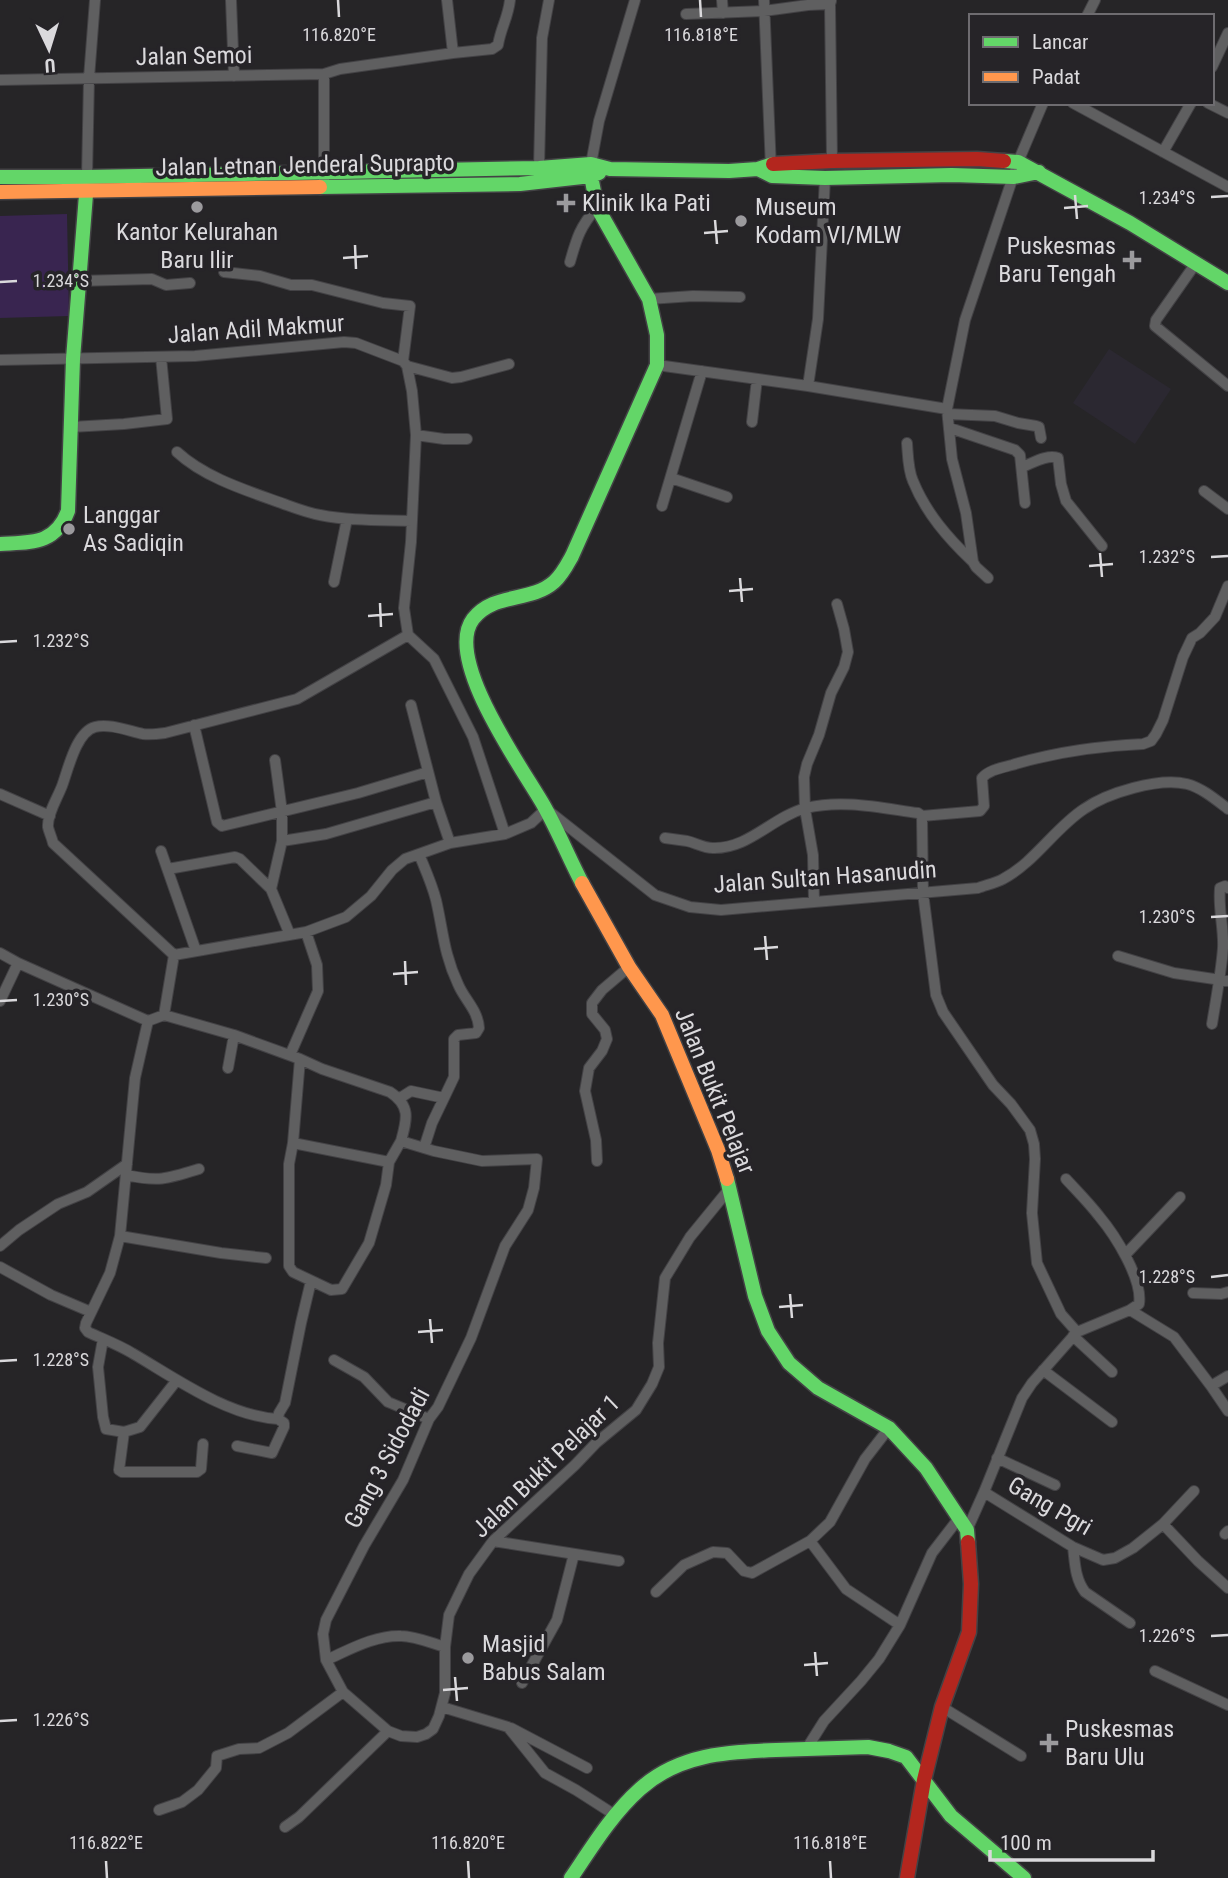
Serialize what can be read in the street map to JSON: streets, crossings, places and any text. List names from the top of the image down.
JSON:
{
  "streets": {
    "main road": ["Jalan Letnan Jenderal Suprapto", "Jalan Sultan Hasanudin", "Jalan Bukit Pelajar"],
    "street": [
      "Jalan Semoi",
      "Jalan Adil Makmur",
      "Gang 3 Sidodadi",
      "Jalan Bukit Pelajar 1",
      "Gang Pgri"
    ]
  },
  "crossings": [
    ["Jalan Letnan Jenderal Suprapto", "Jalan Sultan Hasanudin"],
    ["Jalan Sultan Hasanudin", "Jalan Bukit Pelajar"],
    ["Jalan Bukit Pelajar", "Jalan Bukit Pelajar 1"],
    ["Gang 3 Sidodadi", "Jalan Bukit Pelajar 1"]
  ],
  "places": {
    "health": ["Klinik Ika Pati", "Puskesmas Baru Tengah", "Puskesmas Baru Ulu"],
    "other": [
      "Kantor Kelurahan Baru Ilir",
      "Museum Kodam VI/MLW",
      "Langgar As Sadiqin",
      "Masjid Babus Salam"
    ]
  },
  "legend": ["Lancar", "Padat"],
  "scale_bar": "100 m",
  "north": "bottom",
  "coordinates": [
    "116.820°E",
    "116.818°E",
    "1.234°S",
    "1.232°S",
    "1.230°S",
    "1.228°S",
    "1.226°S",
    "116.822°E"
  ]
}
